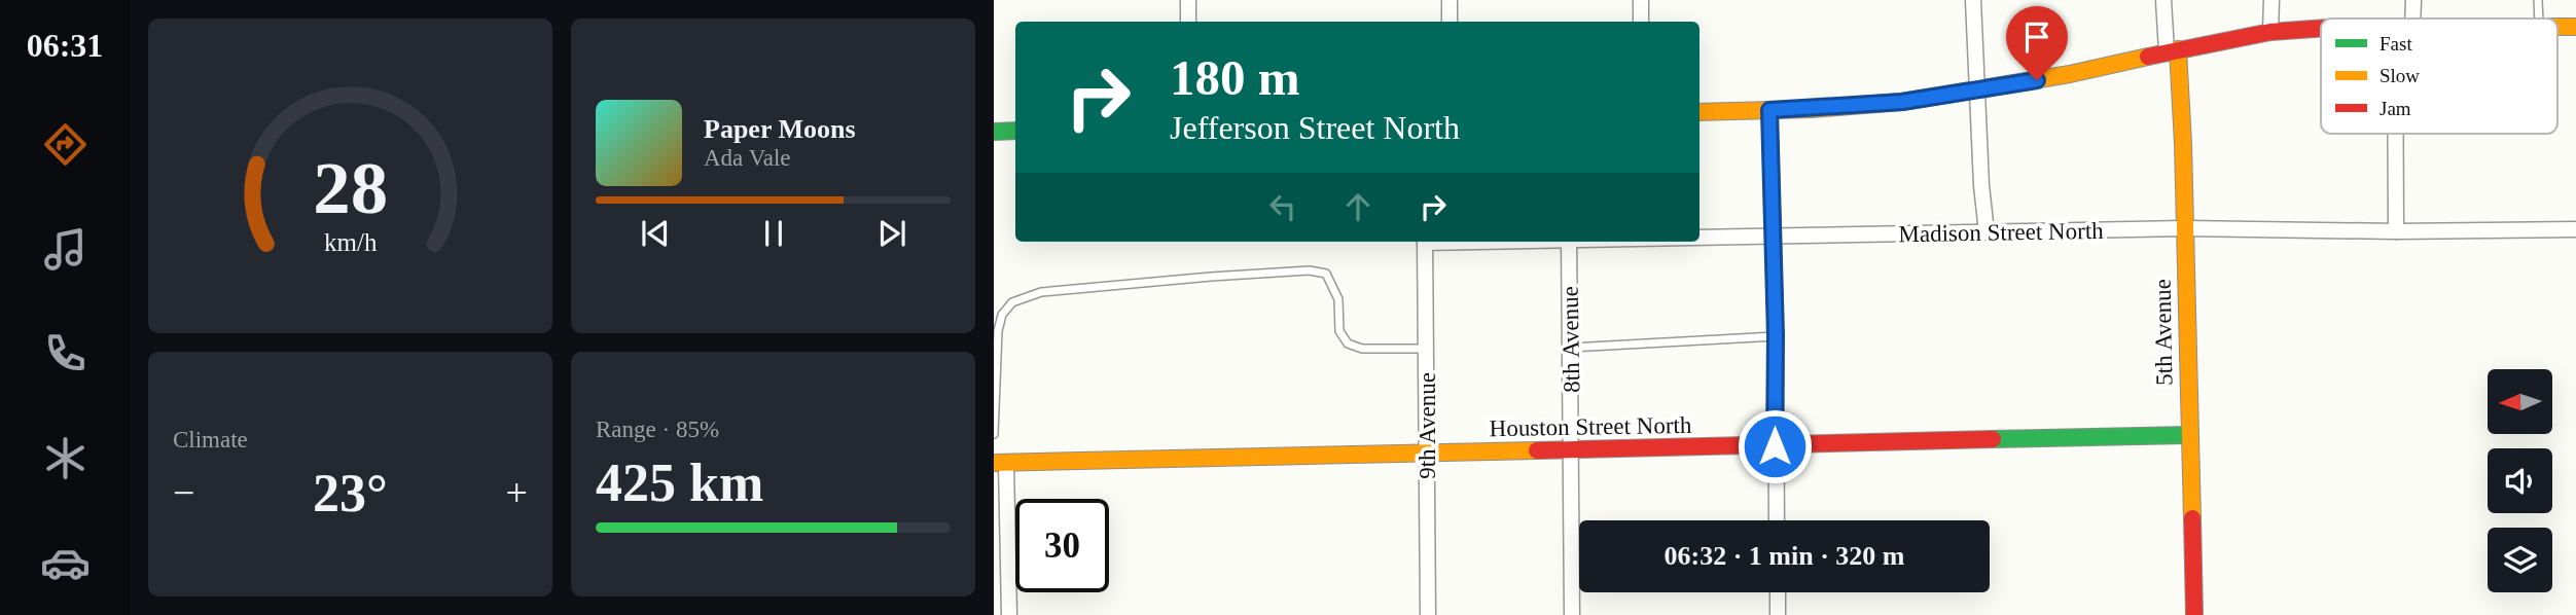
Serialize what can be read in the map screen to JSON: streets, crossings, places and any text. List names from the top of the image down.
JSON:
{
  "streets": {
    "street": [
      "Madison Street North",
      "5th Avenue",
      "8th Avenue",
      "9th Avenue",
      "Houston Street North"
    ]
  },
  "crossings": [
    ["Madison Street North", "5th Avenue"],
    ["5th Avenue", "Houston Street North"],
    ["8th Avenue", "Houston Street North"],
    ["9th Avenue", "Houston Street North"]
  ],
  "legend": ["Fast", "Slow", "Jam"],
  "north": "left",
  "page": {
    "tabs": "06:31",
    "turn": ["180 m", "Jefferson Street North"],
    "song": ["Paper Moons", "Ada Vale"],
    "tile": [
      "Climate",
      ["Range · 85%", "425 km"]
    ],
    "heat": ["−", "23°", "+"],
    "limit": "30",
    "trip": "06:32 · 1 min · 320 m",
    "gauge": ["28", "km/h"]
  }
}
